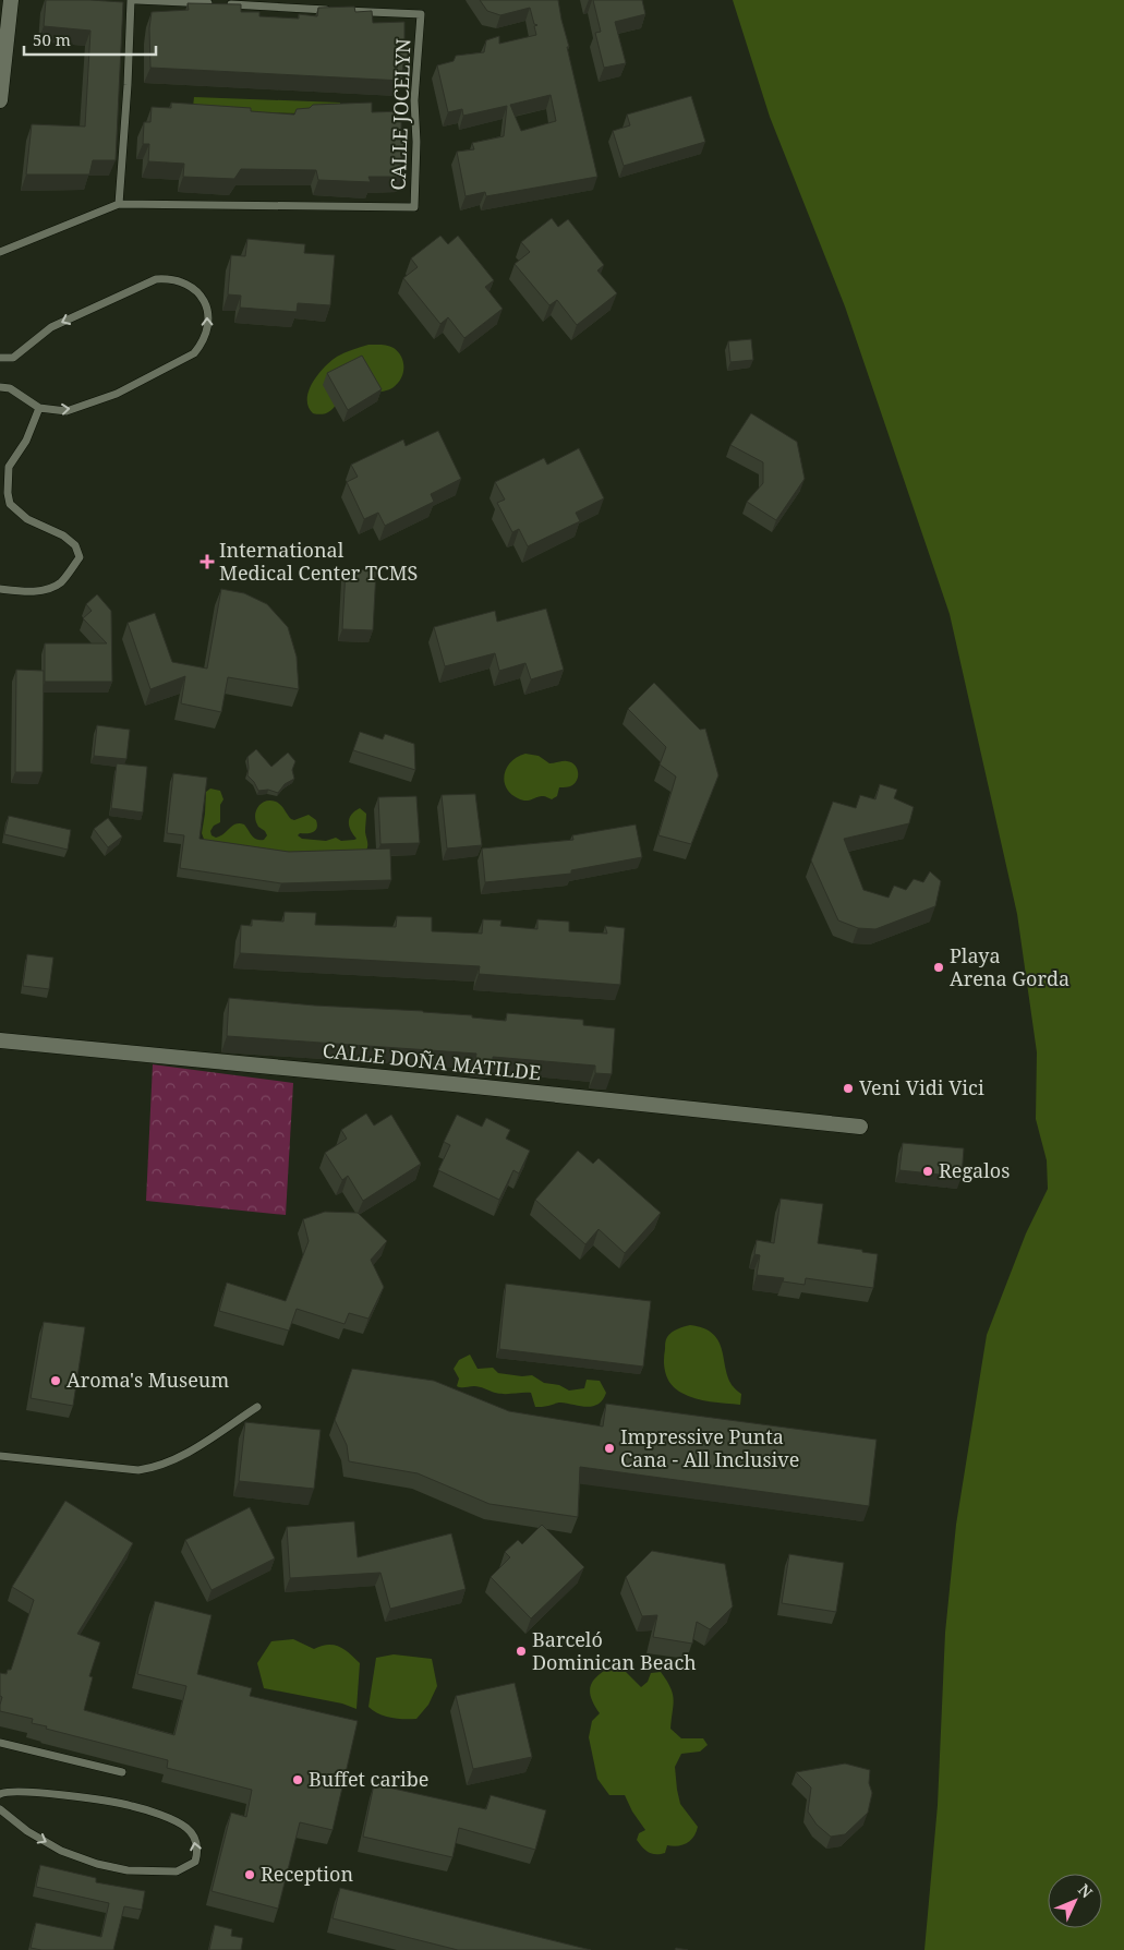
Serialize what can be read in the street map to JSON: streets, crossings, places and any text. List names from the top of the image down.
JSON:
{
  "streets": {
    "street": ["CALLE DOÑA MATILDE"],
    "lane": ["CALLE JOCELYN"]
  },
  "places": {
    "health": ["International Medical Center TCMS"],
    "other": [
      "Playa Arena Gorda",
      "Veni Vidi Vici",
      "Regalos",
      "Aroma's Museum",
      "Impressive Punta Cana - All Inclusive",
      "Barceló Dominican Beach",
      "Buffet caribe",
      "Reception"
    ]
  },
  "scale_bar": "50 m",
  "north": "top right"
}
